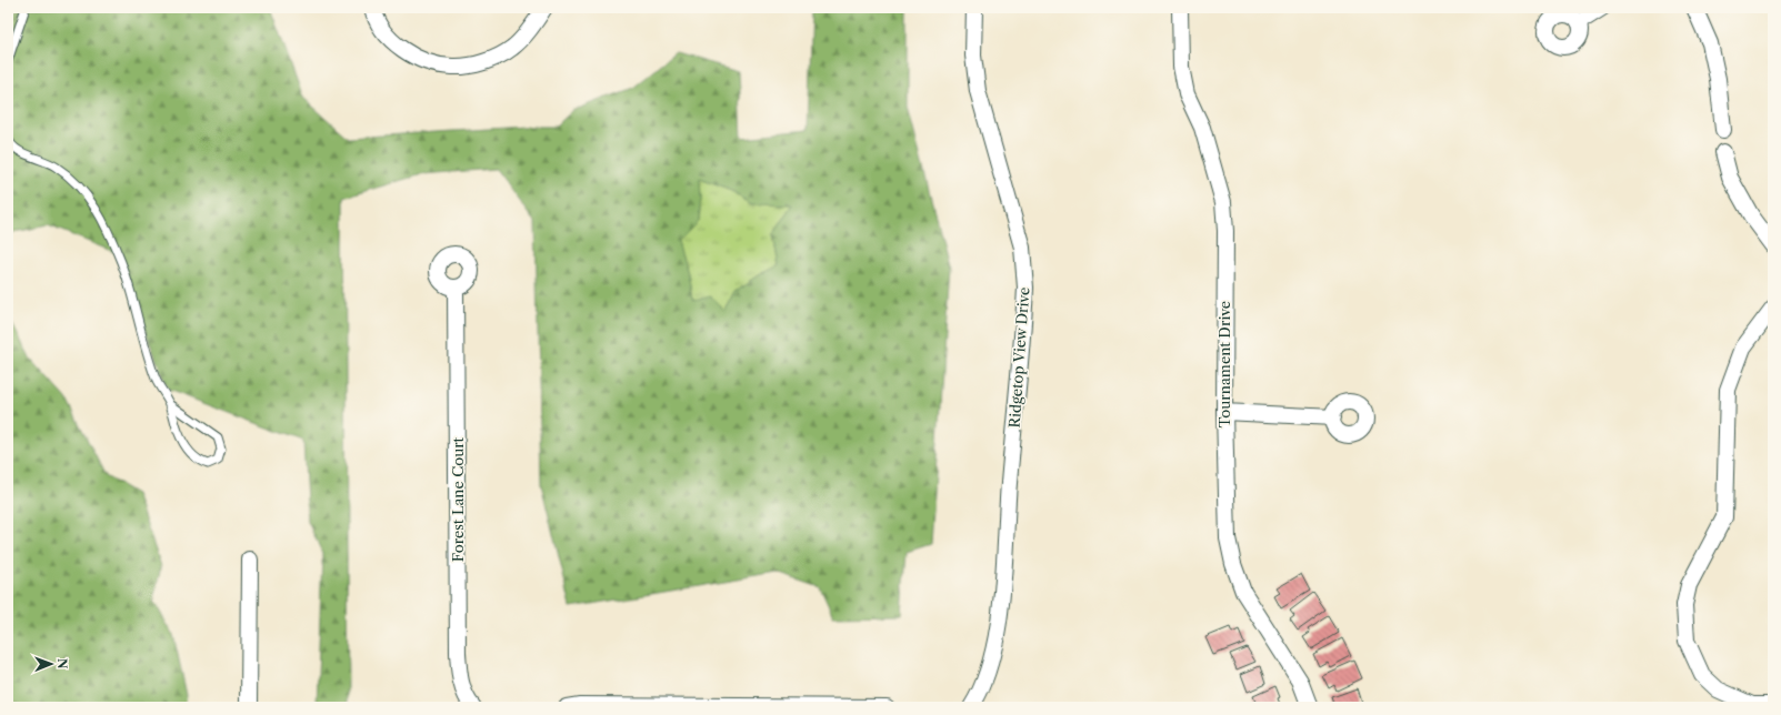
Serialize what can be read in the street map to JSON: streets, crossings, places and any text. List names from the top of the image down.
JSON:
{
  "streets": {
    "street": ["Ridgetop View Drive", "Tournament Drive", "Forest Lane Court"]
  },
  "north": "right"
}
